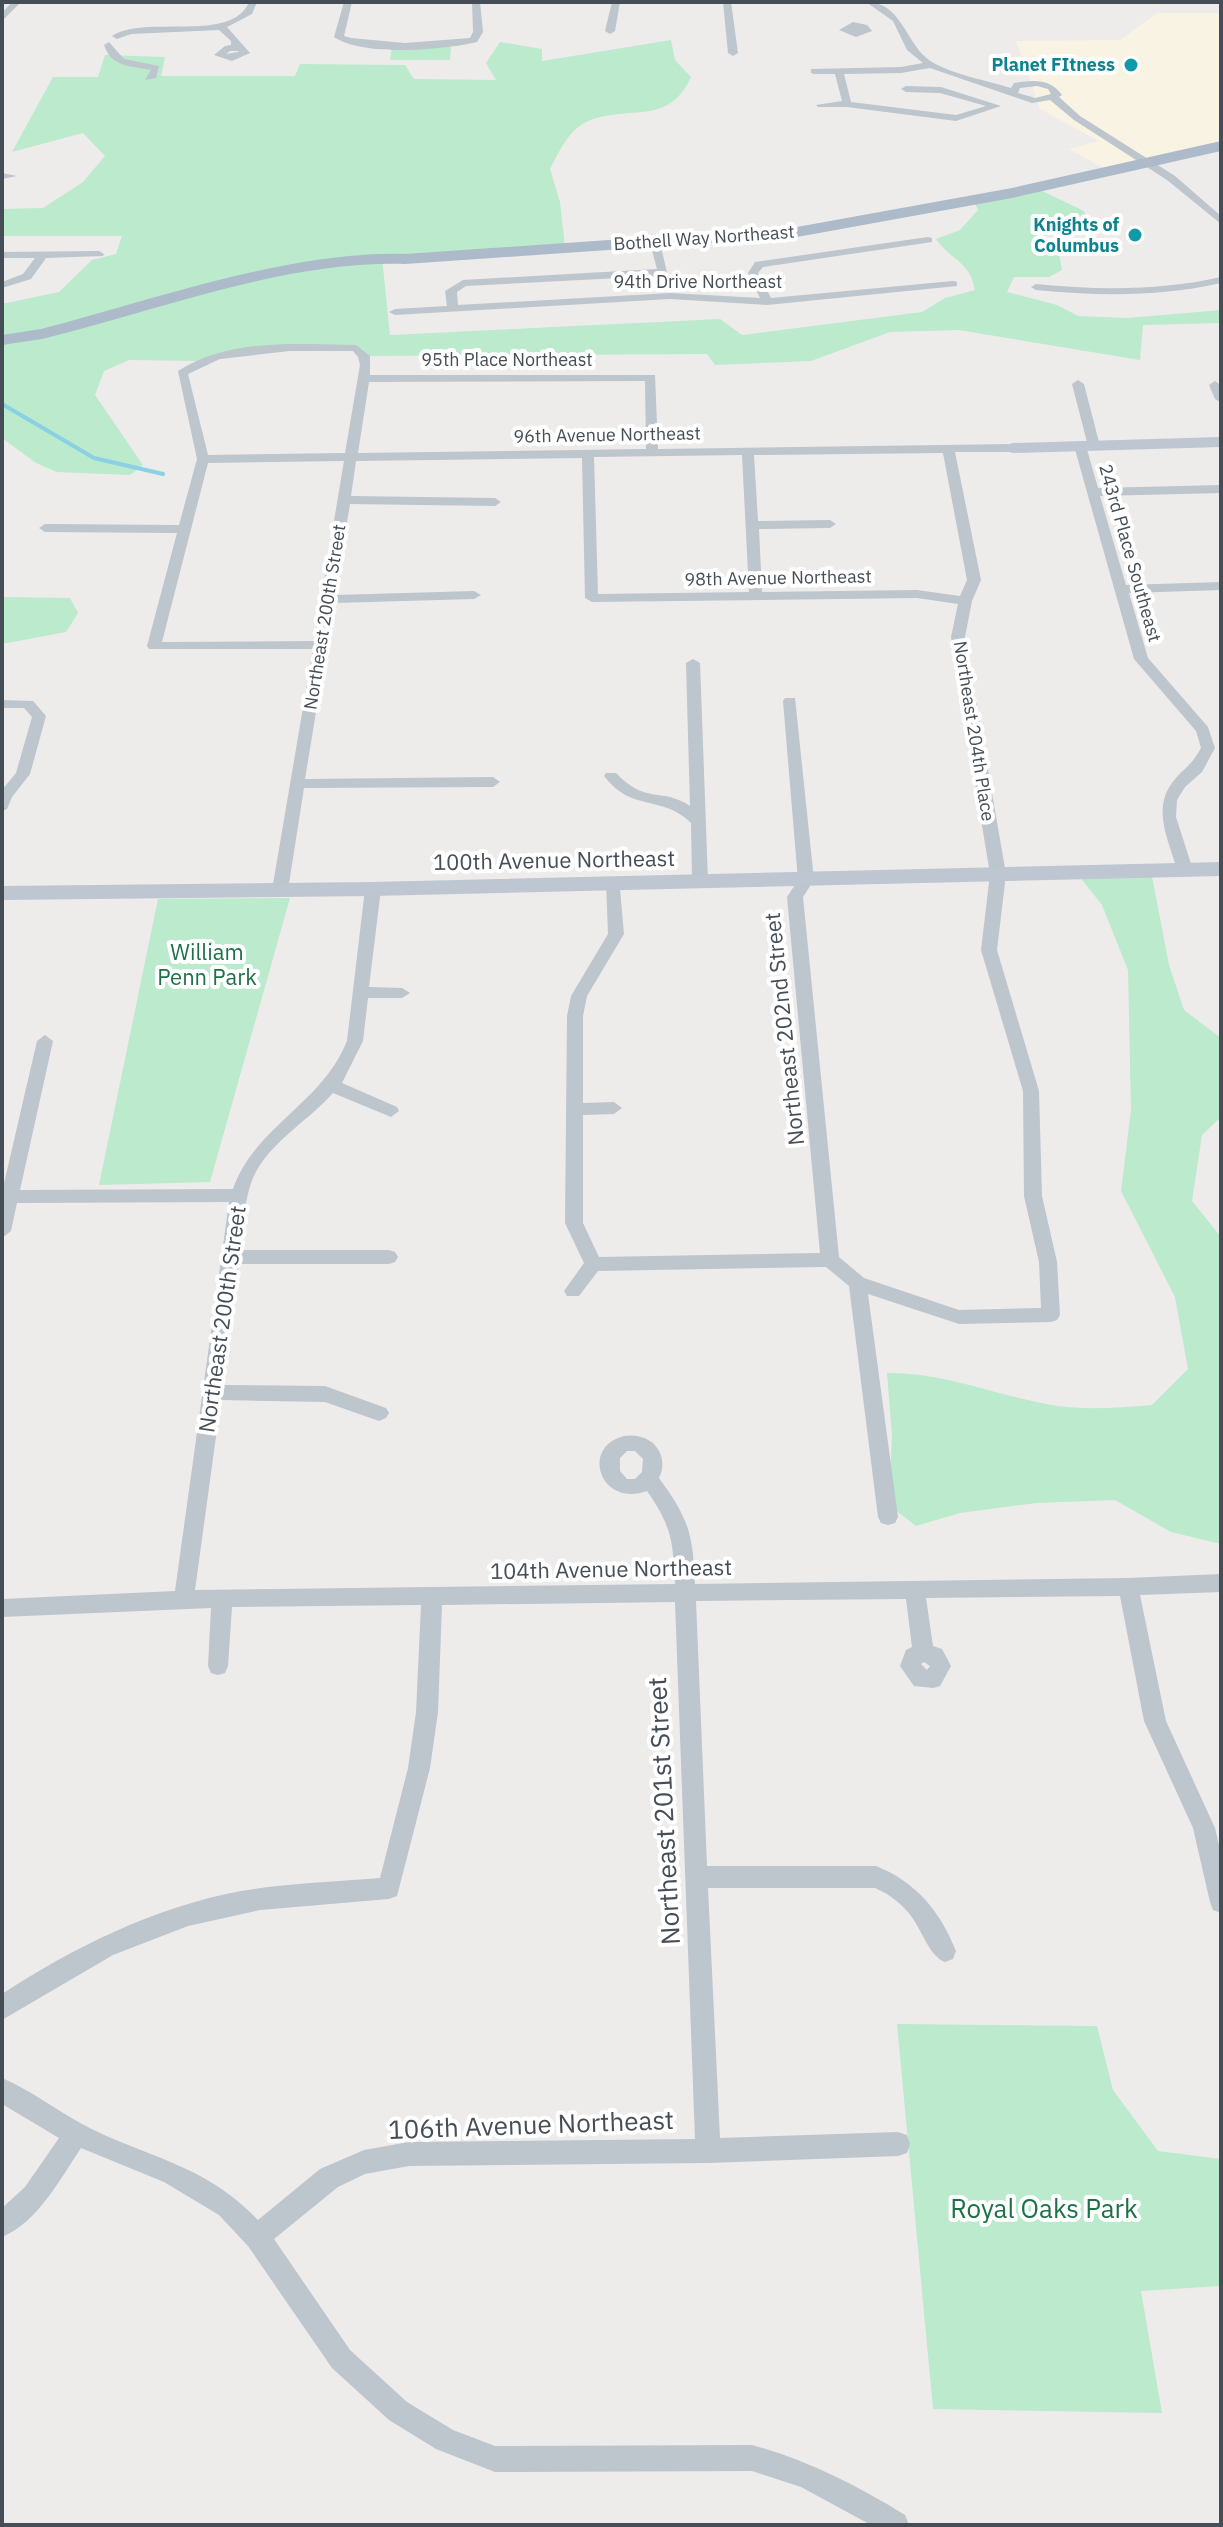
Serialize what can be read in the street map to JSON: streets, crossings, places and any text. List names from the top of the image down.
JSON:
{
  "streets": {
    "main road": ["Bothell Way Northeast"],
    "street": [
      "94th Drive Northeast",
      "95th Place Northeast",
      "96th Avenue Northeast",
      "243rd Place Southeast",
      "98th Avenue Northeast",
      "Northeast 200th Street",
      "Northeast 204th Place",
      "100th Avenue Northeast",
      "Northeast 202nd Street",
      "104th Avenue Northeast",
      "Northeast 201st Street",
      "106th Avenue Northeast"
    ]
  },
  "crossings": [
    ["95th Place Northeast", "96th Avenue Northeast"],
    ["95th Place Northeast", "Northeast 200th Street"],
    ["96th Avenue Northeast", "98th Avenue Northeast"],
    ["96th Avenue Northeast", "Northeast 200th Street"],
    ["96th Avenue Northeast", "Northeast 204th Place"],
    ["243rd Place Southeast", "100th Avenue Northeast"],
    ["98th Avenue Northeast", "Northeast 204th Place"],
    ["Northeast 200th Street", "100th Avenue Northeast"],
    ["Northeast 200th Street", "104th Avenue Northeast"],
    ["Northeast 204th Place", "100th Avenue Northeast"],
    ["100th Avenue Northeast", "Northeast 202nd Street"],
    ["104th Avenue Northeast", "Northeast 201st Street"],
    ["Northeast 201st Street", "106th Avenue Northeast"]
  ],
  "parks": ["William Penn Park", "Royal Oaks Park"],
  "places": ["Planet FItness", "Knights of Columbus"]
}
